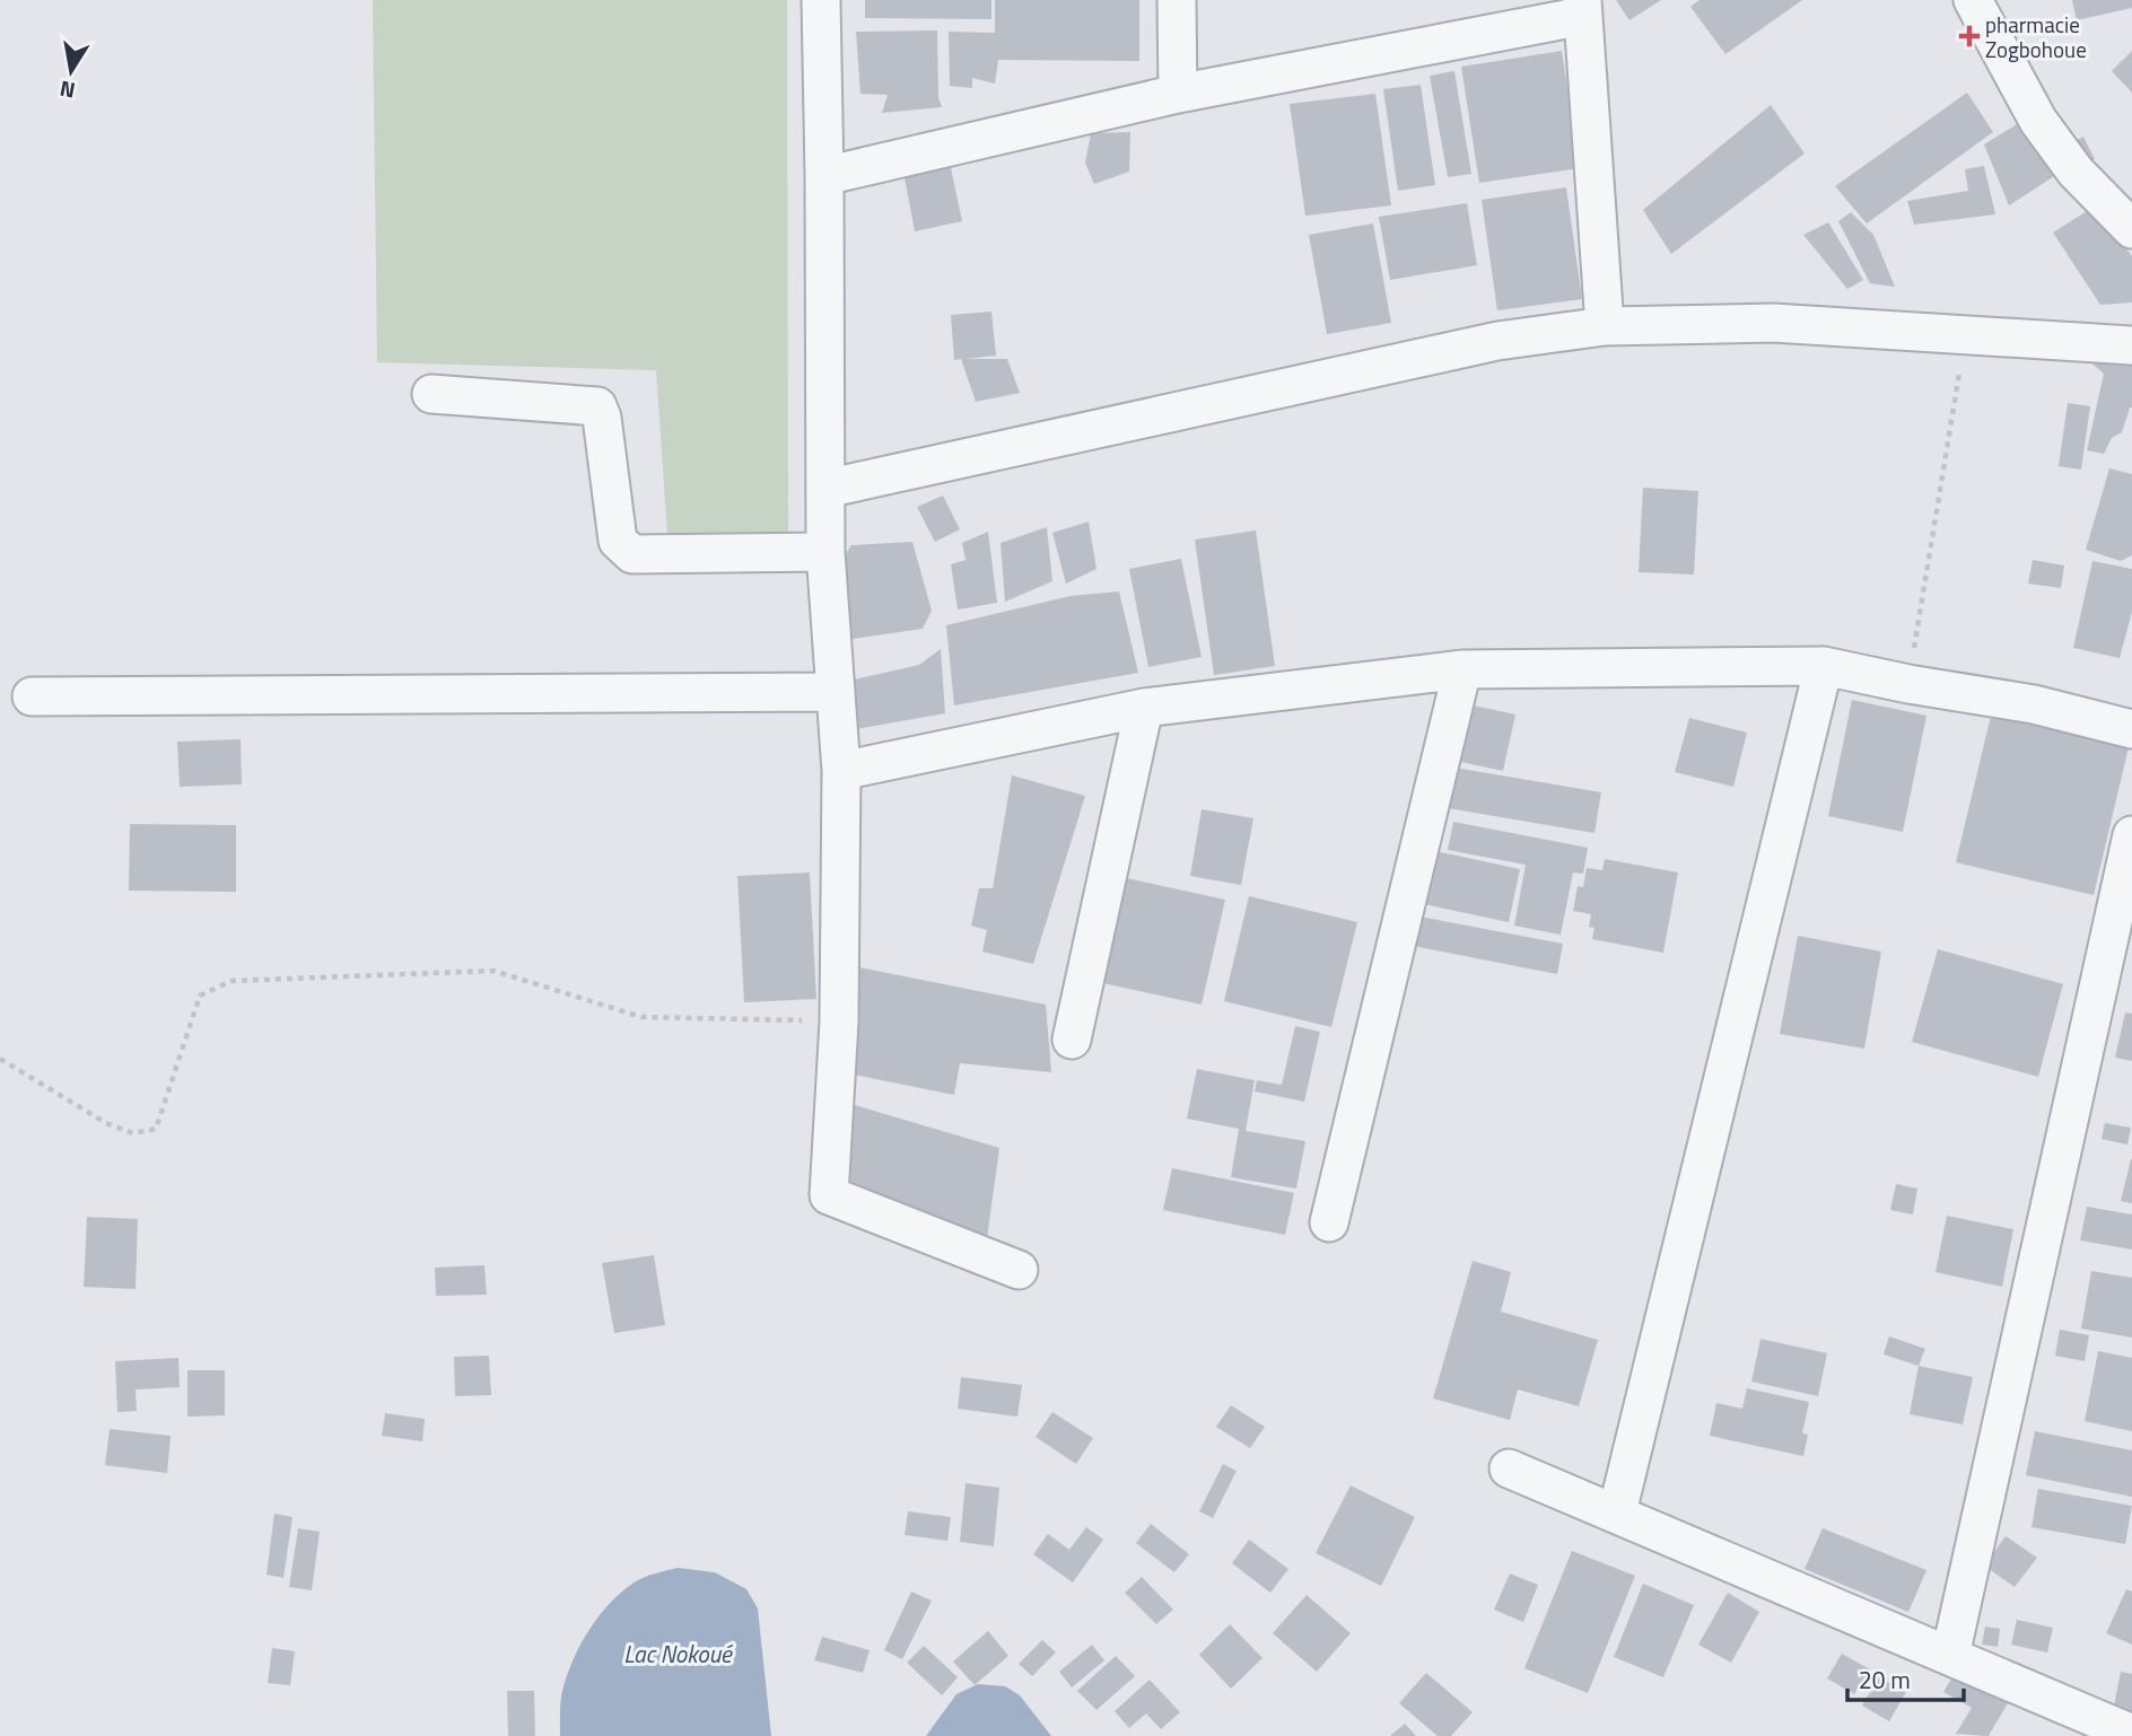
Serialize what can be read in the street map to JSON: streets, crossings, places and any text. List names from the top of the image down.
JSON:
{
  "water": ["Lac Nokoué"],
  "places": {
    "health": ["pharmacie Zogbohoue"]
  },
  "scale_bar": "20 m",
  "north": "bottom"
}
